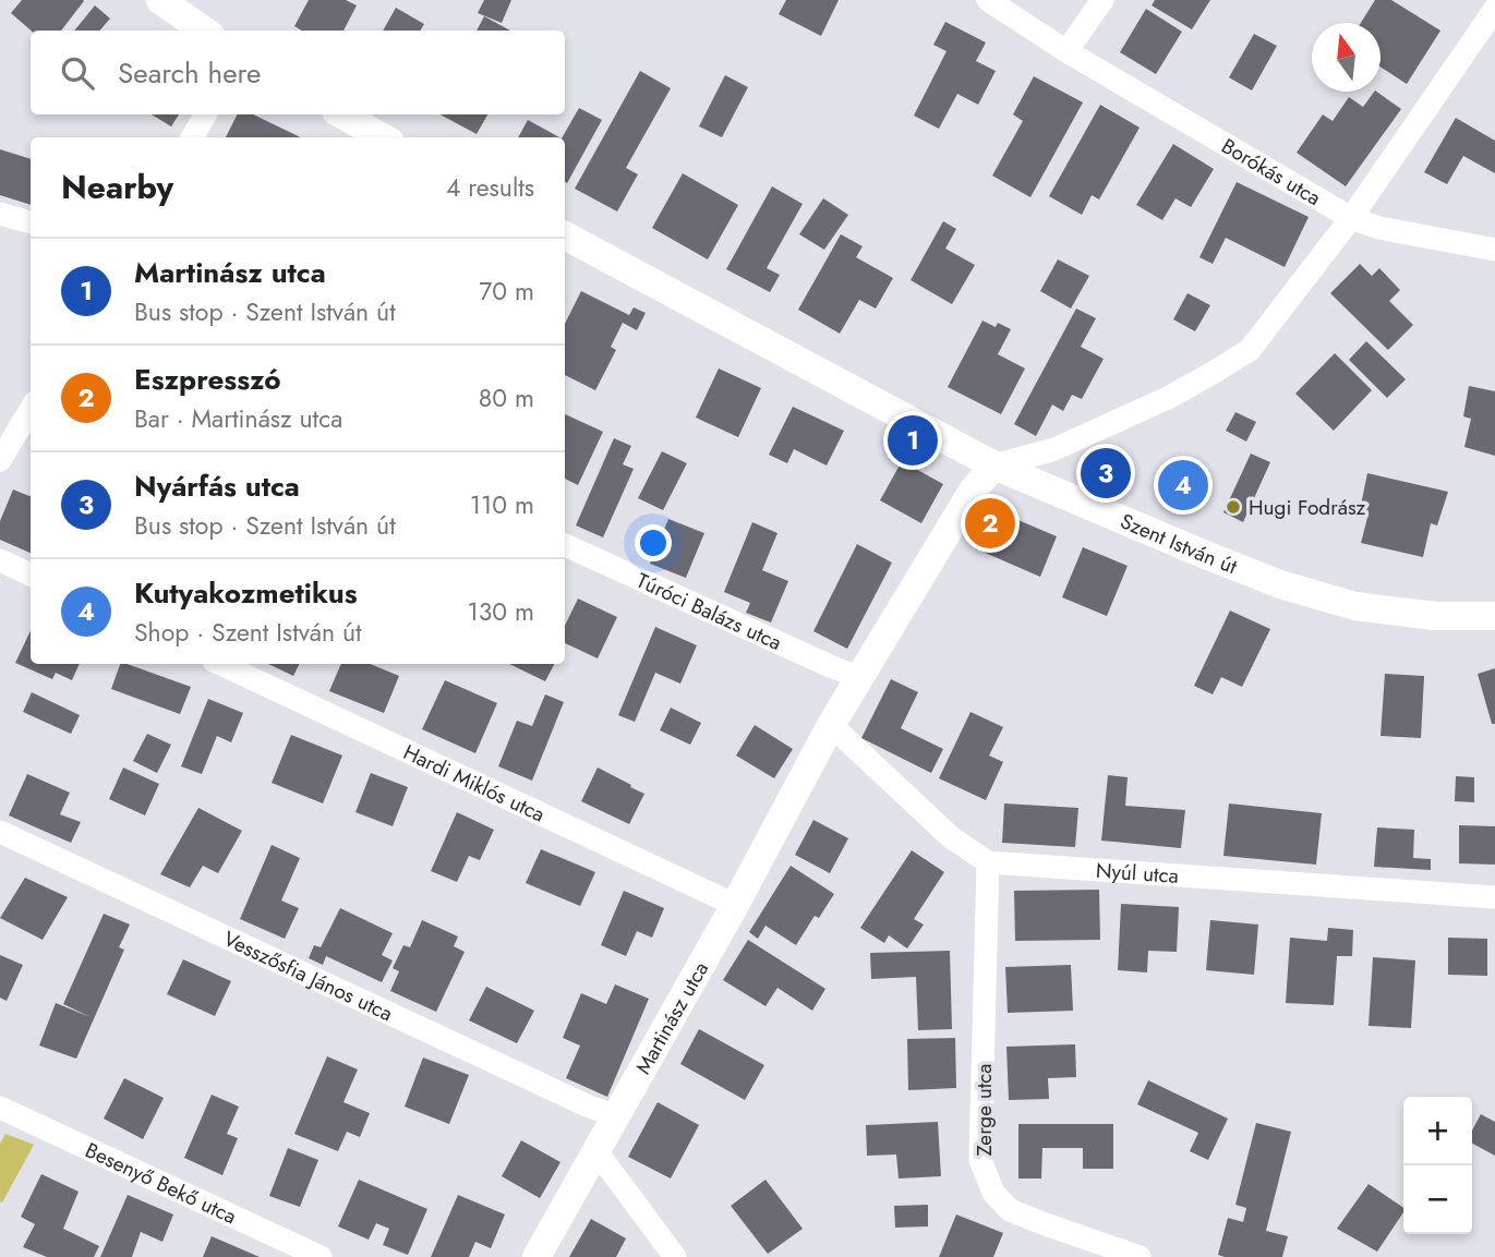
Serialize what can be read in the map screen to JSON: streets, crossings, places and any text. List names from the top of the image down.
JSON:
{
  "streets": {
    "street": [
      "Borókás utca",
      "Szent István út",
      "Túróci Balázs utca",
      "Hardi Miklós utca",
      "Nyúl utca",
      "Vesszősfia János utca",
      "Martinász utca",
      "Zerge utca",
      "Besenyő Bekő utca"
    ]
  },
  "crossings": [
    ["Szent István út", "Martinász utca"],
    ["Túróci Balázs utca", "Martinász utca"],
    ["Hardi Miklós utca", "Martinász utca"],
    ["Nyúl utca", "Zerge utca"],
    ["Vesszősfia János utca", "Martinász utca"]
  ],
  "places": ["Hugi Fodrász"],
  "north": "top",
  "page": {
    "search": "Search here",
    "heading": ["Nearby", "4 results"],
    "list": [
      {
        "mark": "1",
        "name": "Martinász utca",
        "note": "Bus stop · Szent István út",
        "value": "70 m"
      },
      {
        "mark": "2",
        "name": "Eszpresszó",
        "note": "Bar · Martinász utca",
        "value": "80 m"
      },
      {
        "mark": "3",
        "name": "Nyárfás utca",
        "note": "Bus stop · Szent István út",
        "value": "110 m"
      },
      {
        "mark": "4",
        "name": "Kutyakozmetikus",
        "note": "Shop · Szent István út",
        "value": "130 m"
      }
    ],
    "pins": [
      "1",
      "3",
      "4",
      "2"
    ],
    "map_buttons": ["+", "−"]
  }
}
